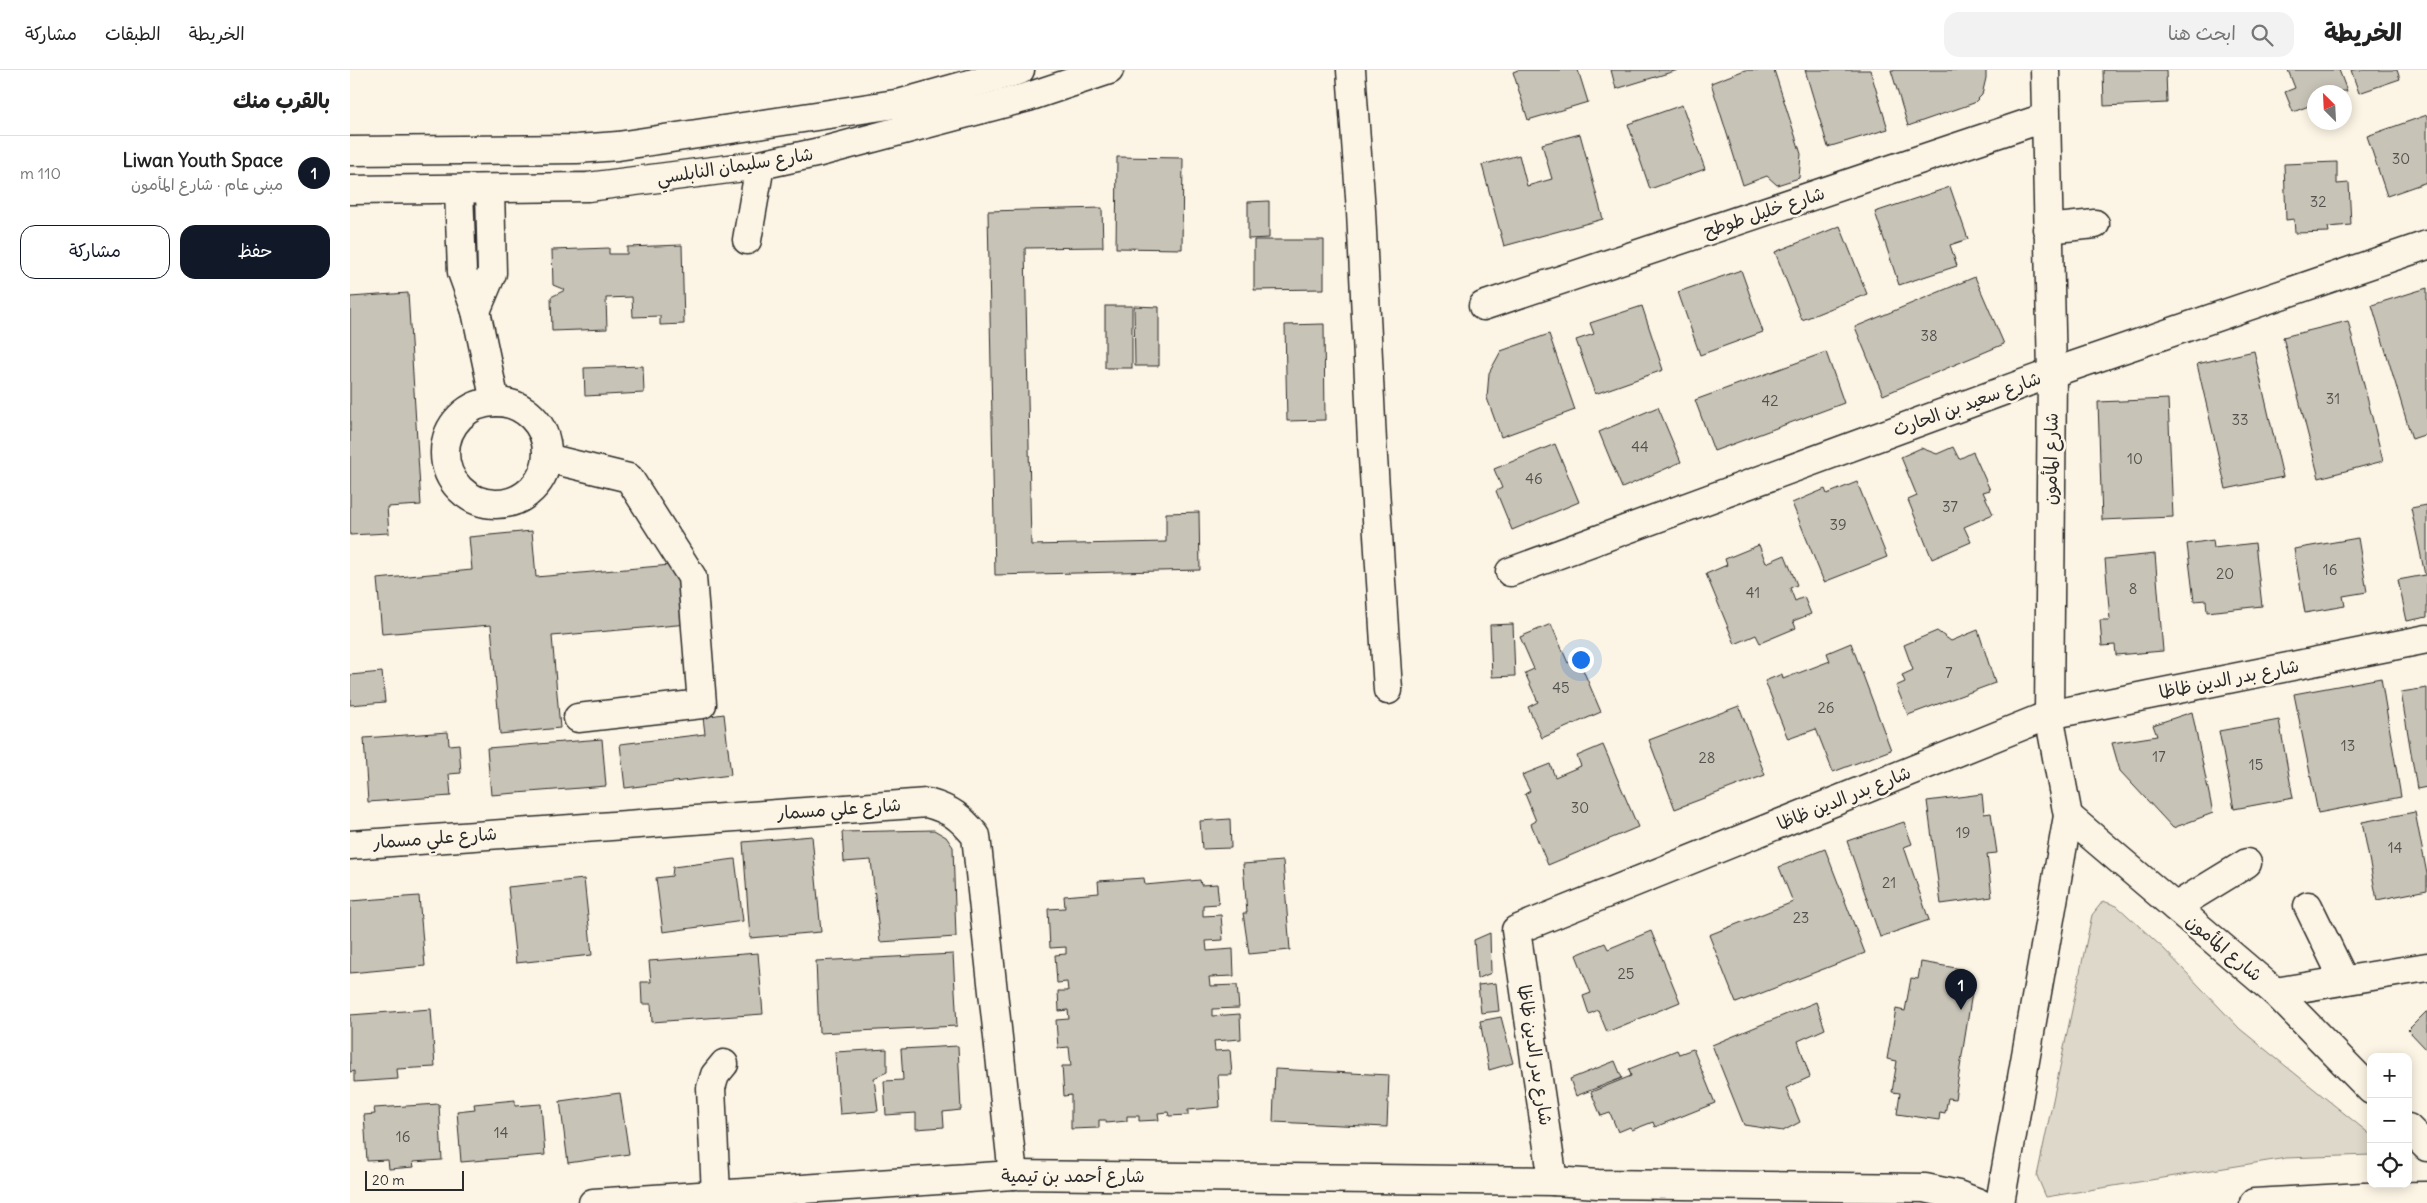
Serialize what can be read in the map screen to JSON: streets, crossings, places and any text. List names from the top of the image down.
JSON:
{
  "streets": {
    "street": [
      "شارع سليمان النابلسي",
      "شارع خليل طوطح",
      "شارع سعيد بن الحارث",
      "شارع المأمون",
      "شارع بدر الدين ظاظا",
      "شارع علي مسمار",
      "شارع أحمد بن تيمية"
    ]
  },
  "crossings": [
    ["شارع خليل طوطح", "شارع المأمون"],
    ["شارع سعيد بن الحارث", "شارع المأمون"],
    ["شارع المأمون", "شارع بدر الدين ظاظا"],
    ["شارع بدر الدين ظاظا", "شارع أحمد بن تيمية"],
    ["شارع علي مسمار", "شارع أحمد بن تيمية"]
  ],
  "house_numbers": [
    "30",
    "32",
    "38",
    "31",
    "42",
    "33",
    "44",
    "10",
    "46",
    "37",
    "39",
    "16",
    "20",
    "8",
    "41",
    "7",
    "45",
    "26",
    "13",
    "17",
    "28",
    "15",
    "30",
    "19",
    "14",
    "21",
    "23",
    "25",
    "14",
    "16"
  ],
  "scale_bar": "20 m",
  "north": "top left",
  "page": {
    "header": "الخريطة",
    "search": "ابحث هنا",
    "nav": ["الخريطة", "الطبقات", "مشاركة"],
    "heading": "بالقرب منك",
    "list": [
      {
        "mark": "1",
        "name": "Liwan Youth Space",
        "note": "مبنى عام · شارع المأمون",
        "value": "110 m"
      }
    ],
    "buttons": ["حفظ", "مشاركة"],
    "pins": "1",
    "map_buttons": ["+", "−"],
    "scale": "20 m"
  }
}
